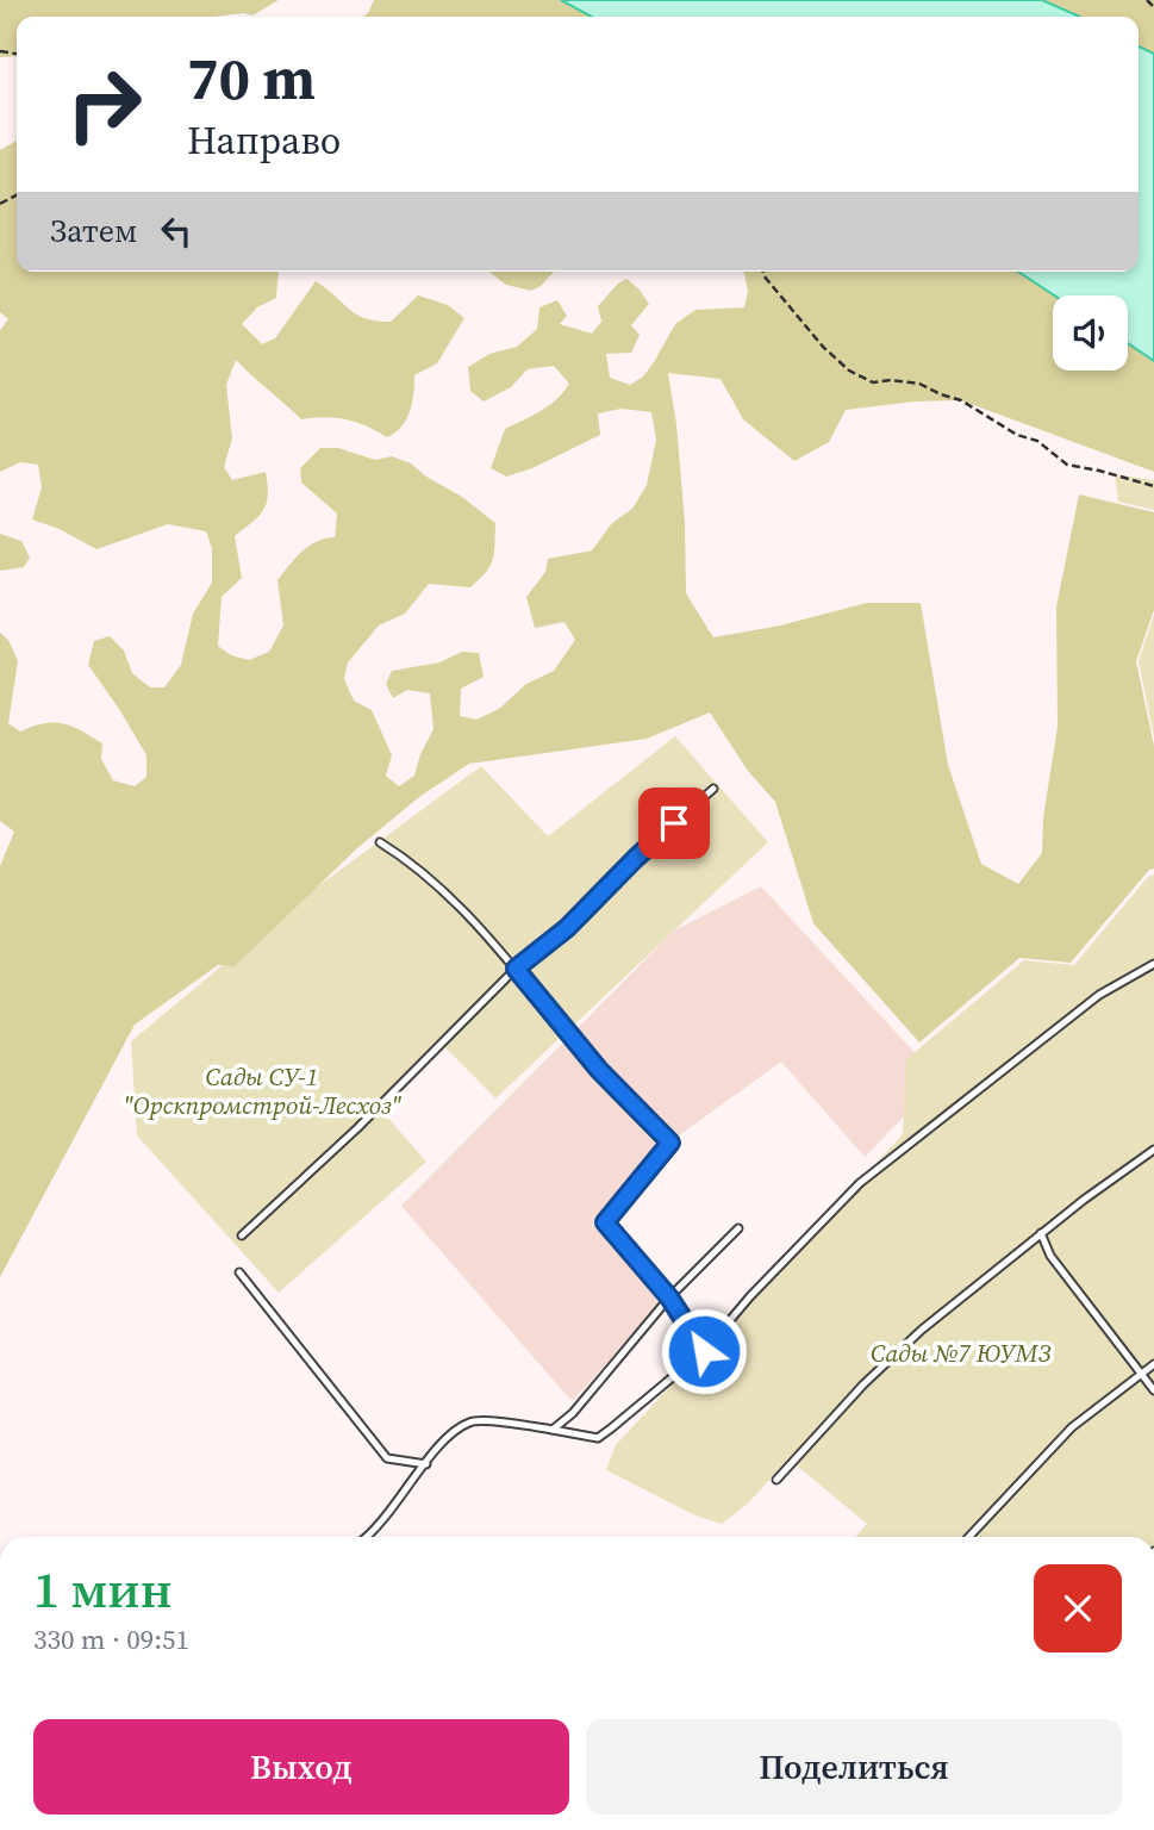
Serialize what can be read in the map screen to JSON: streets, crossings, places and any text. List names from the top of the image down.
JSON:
{
  "parks": ["Сады СУ-1 \"Орскпромстрой-Лесхоз\"", "Сады №7 ЮУМЗ"],
  "page": {
    "turn": ["70 m", "Направо"],
    "then": "Затем",
    "heading": ["1 мин", "330 m · 09:51"],
    "buttons": ["Выход", "Поделиться"]
  }
}
